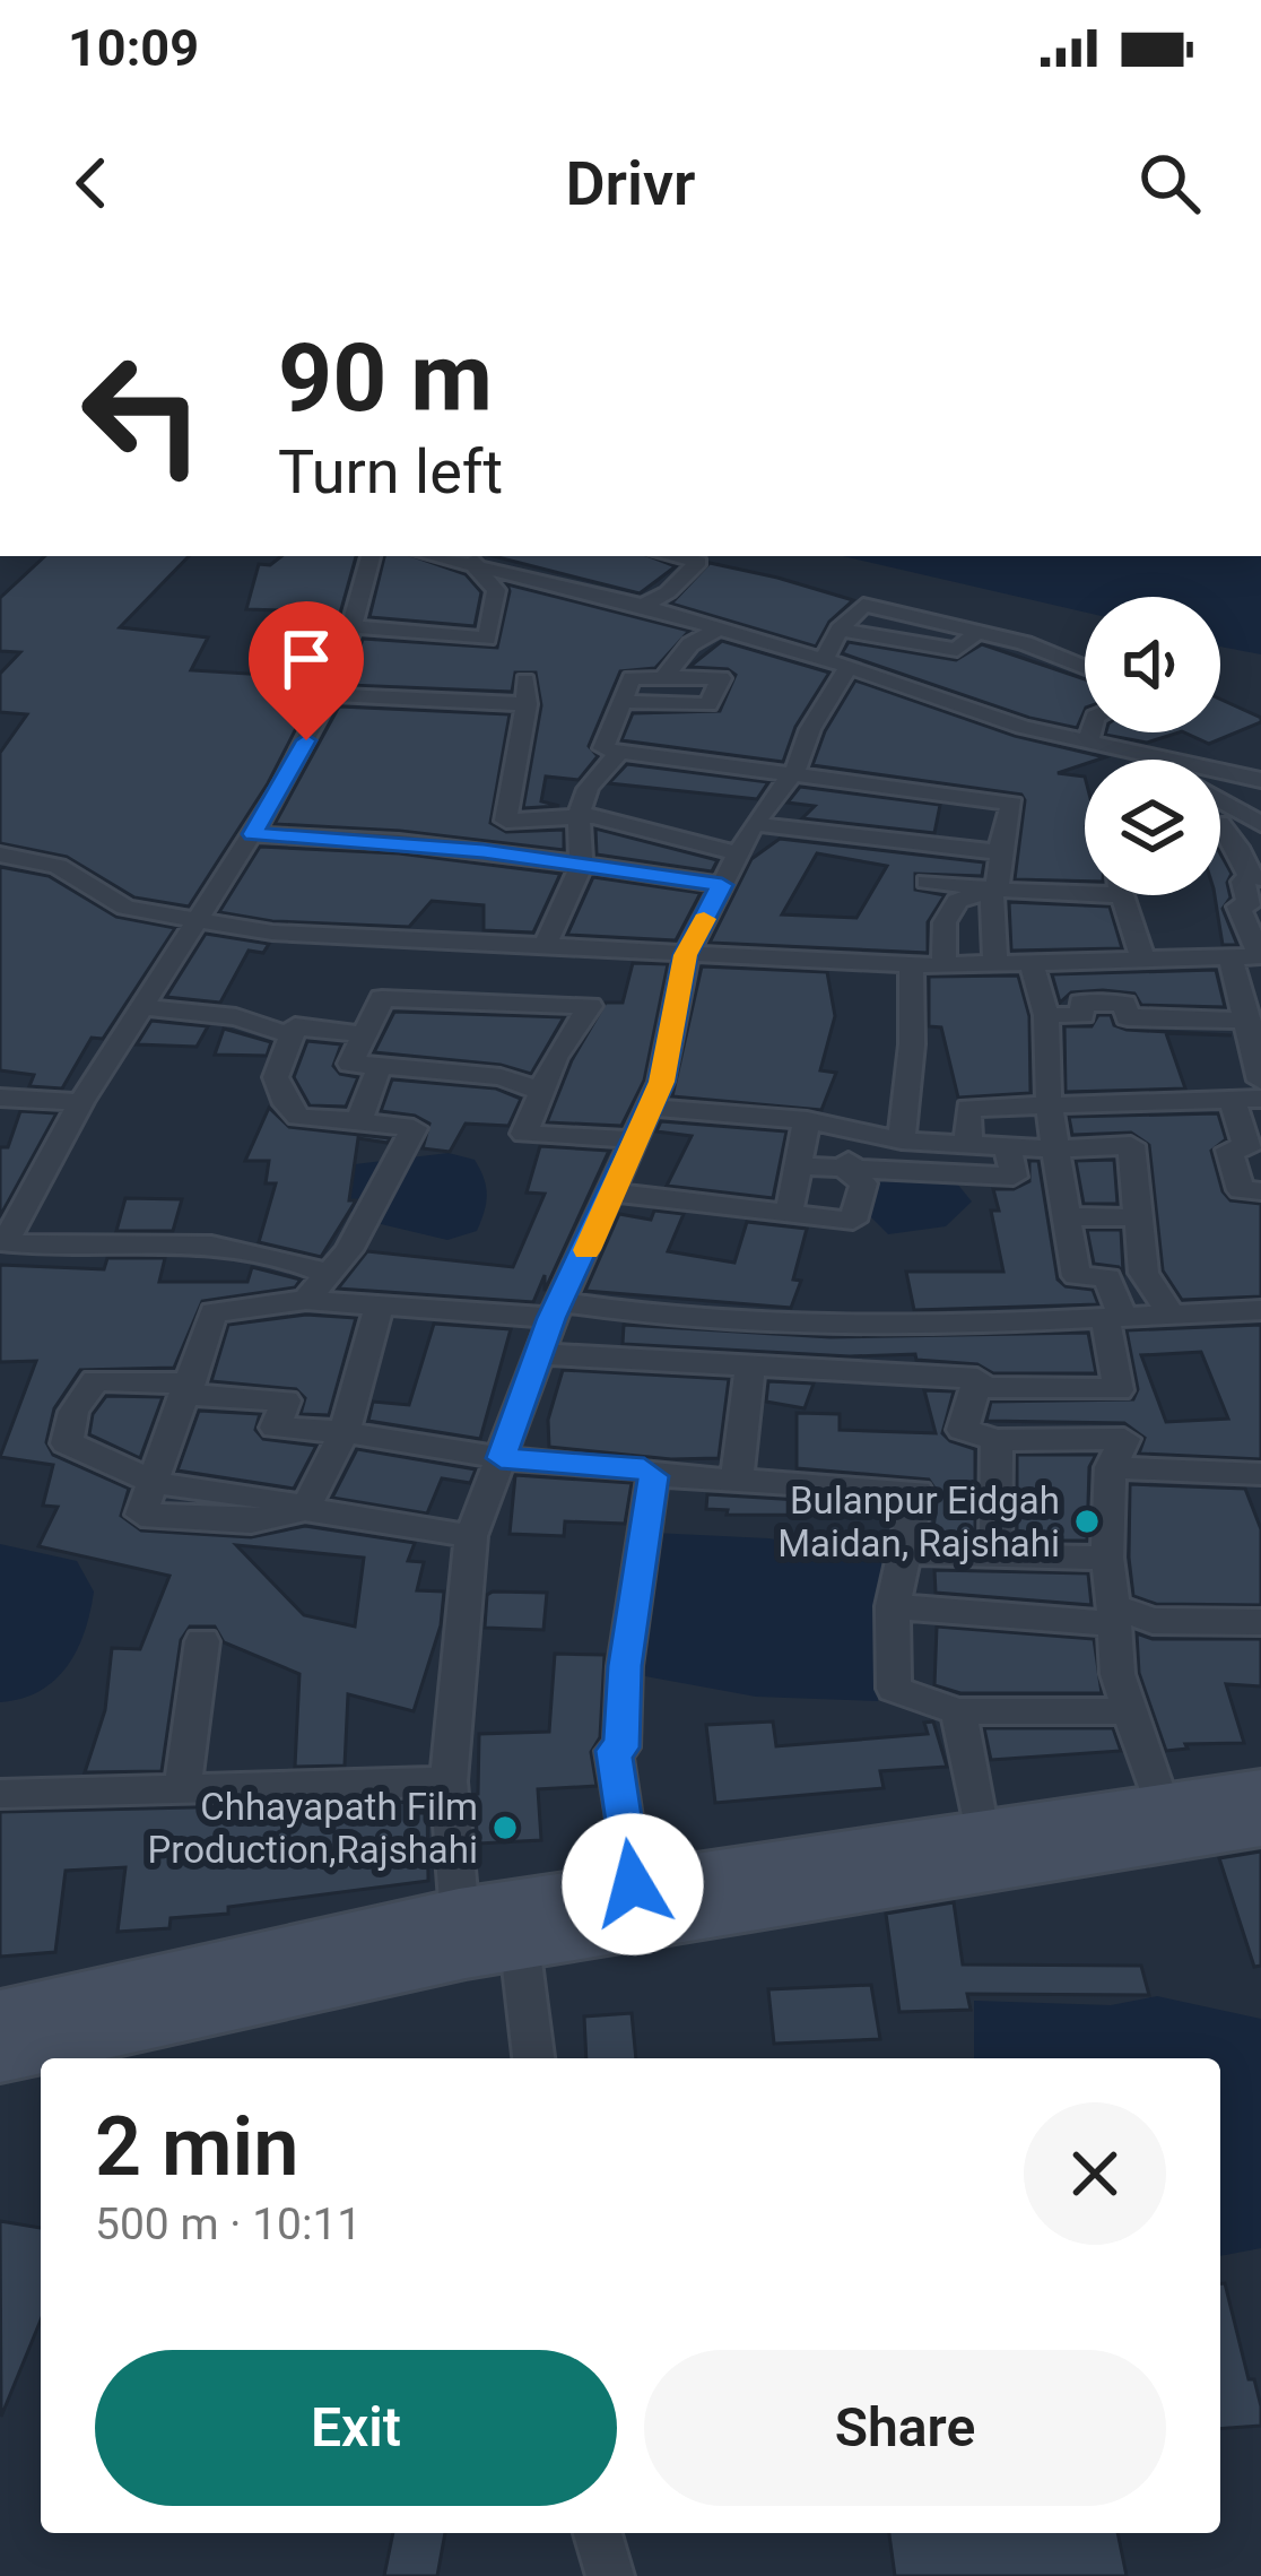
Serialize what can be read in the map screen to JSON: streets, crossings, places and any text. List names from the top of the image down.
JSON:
{
  "places": ["Bulanpur Eidgah Maidan, Rajshahi", "Chhayapath Film Production,Rajshahi"],
  "page": {
    "status": "10:09",
    "header": "Drivr",
    "turn": ["90 m", "Turn left"],
    "heading": ["2 min", "500 m · 10:11"],
    "buttons": ["Exit", "Share"]
  }
}
